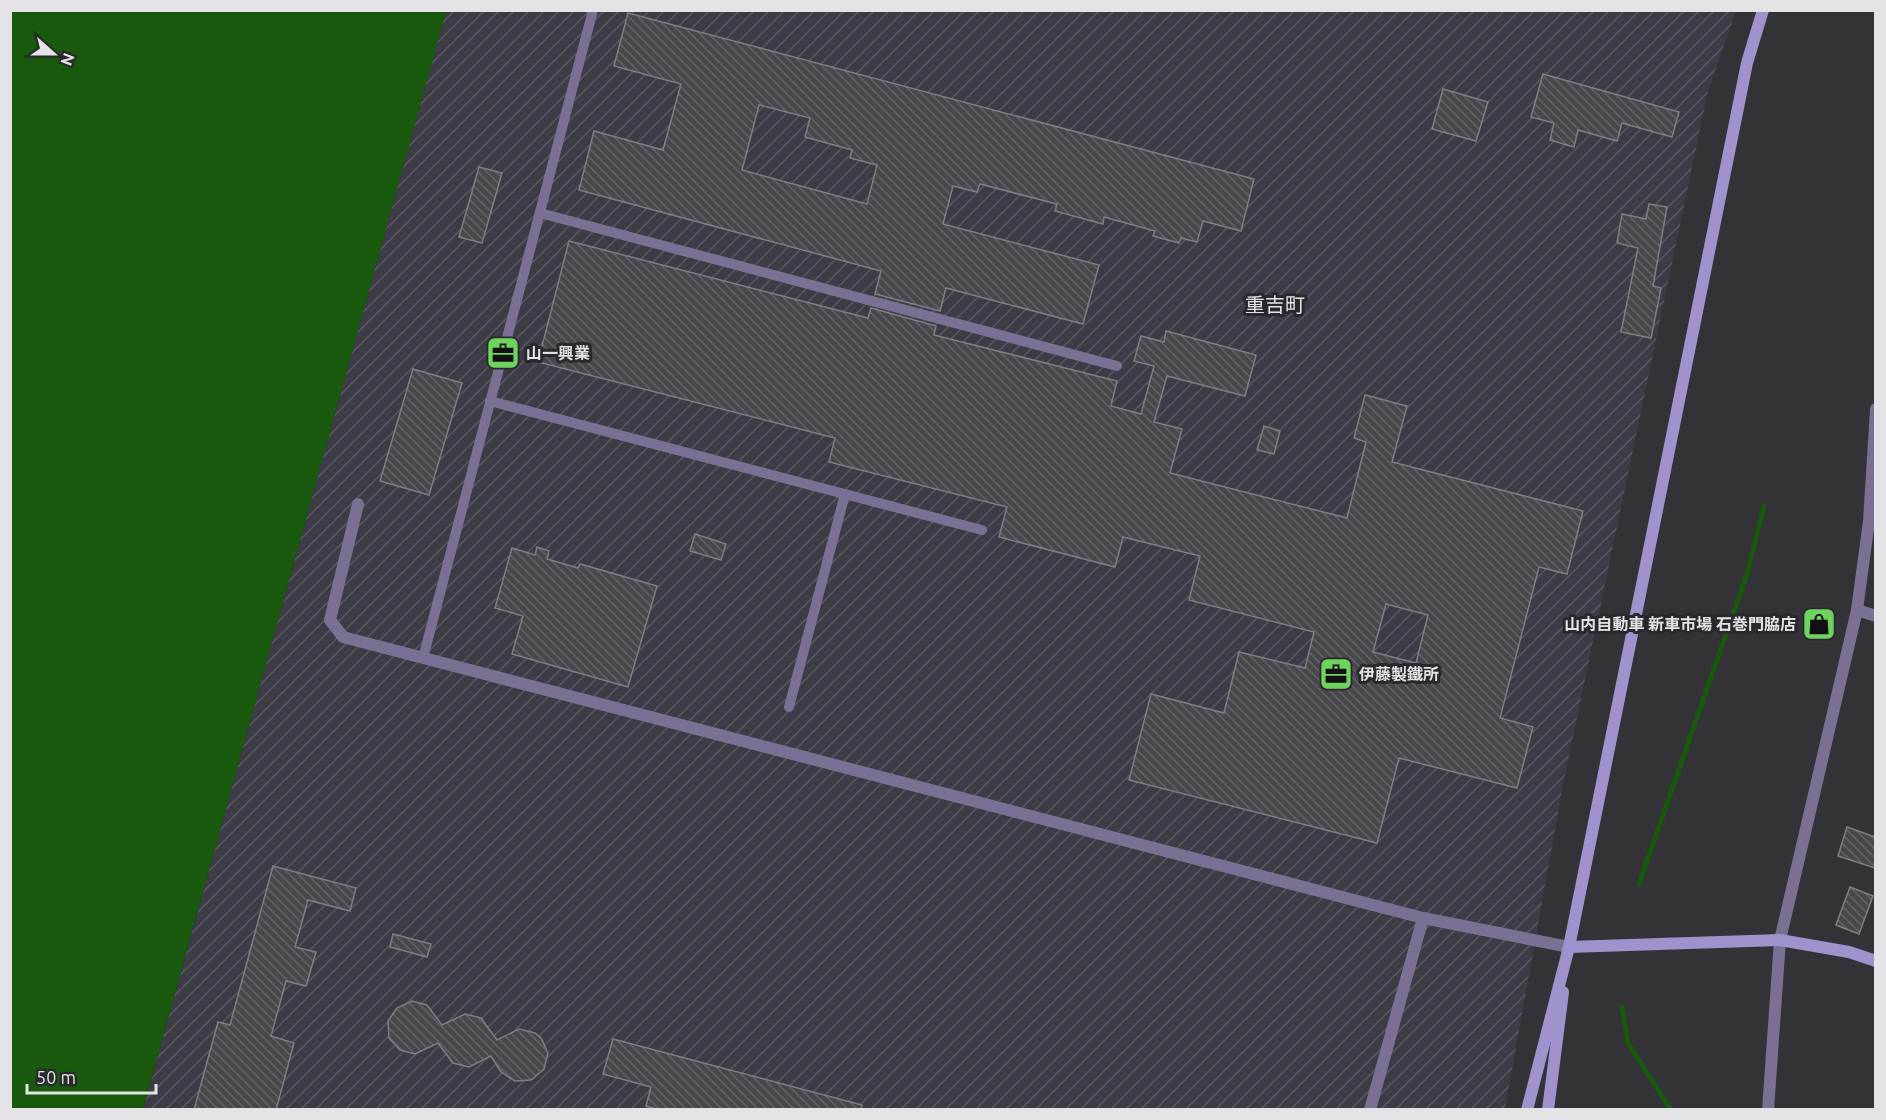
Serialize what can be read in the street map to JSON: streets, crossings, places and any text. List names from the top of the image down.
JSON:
{
  "districts": ["重吉町"],
  "places": {
    "office": ["山一興業", "伊藤製鐵所"],
    "shop": ["山内自動車 新車市場 石巻門脇店"]
  },
  "scale_bar": "50 m",
  "north": "right"
}
